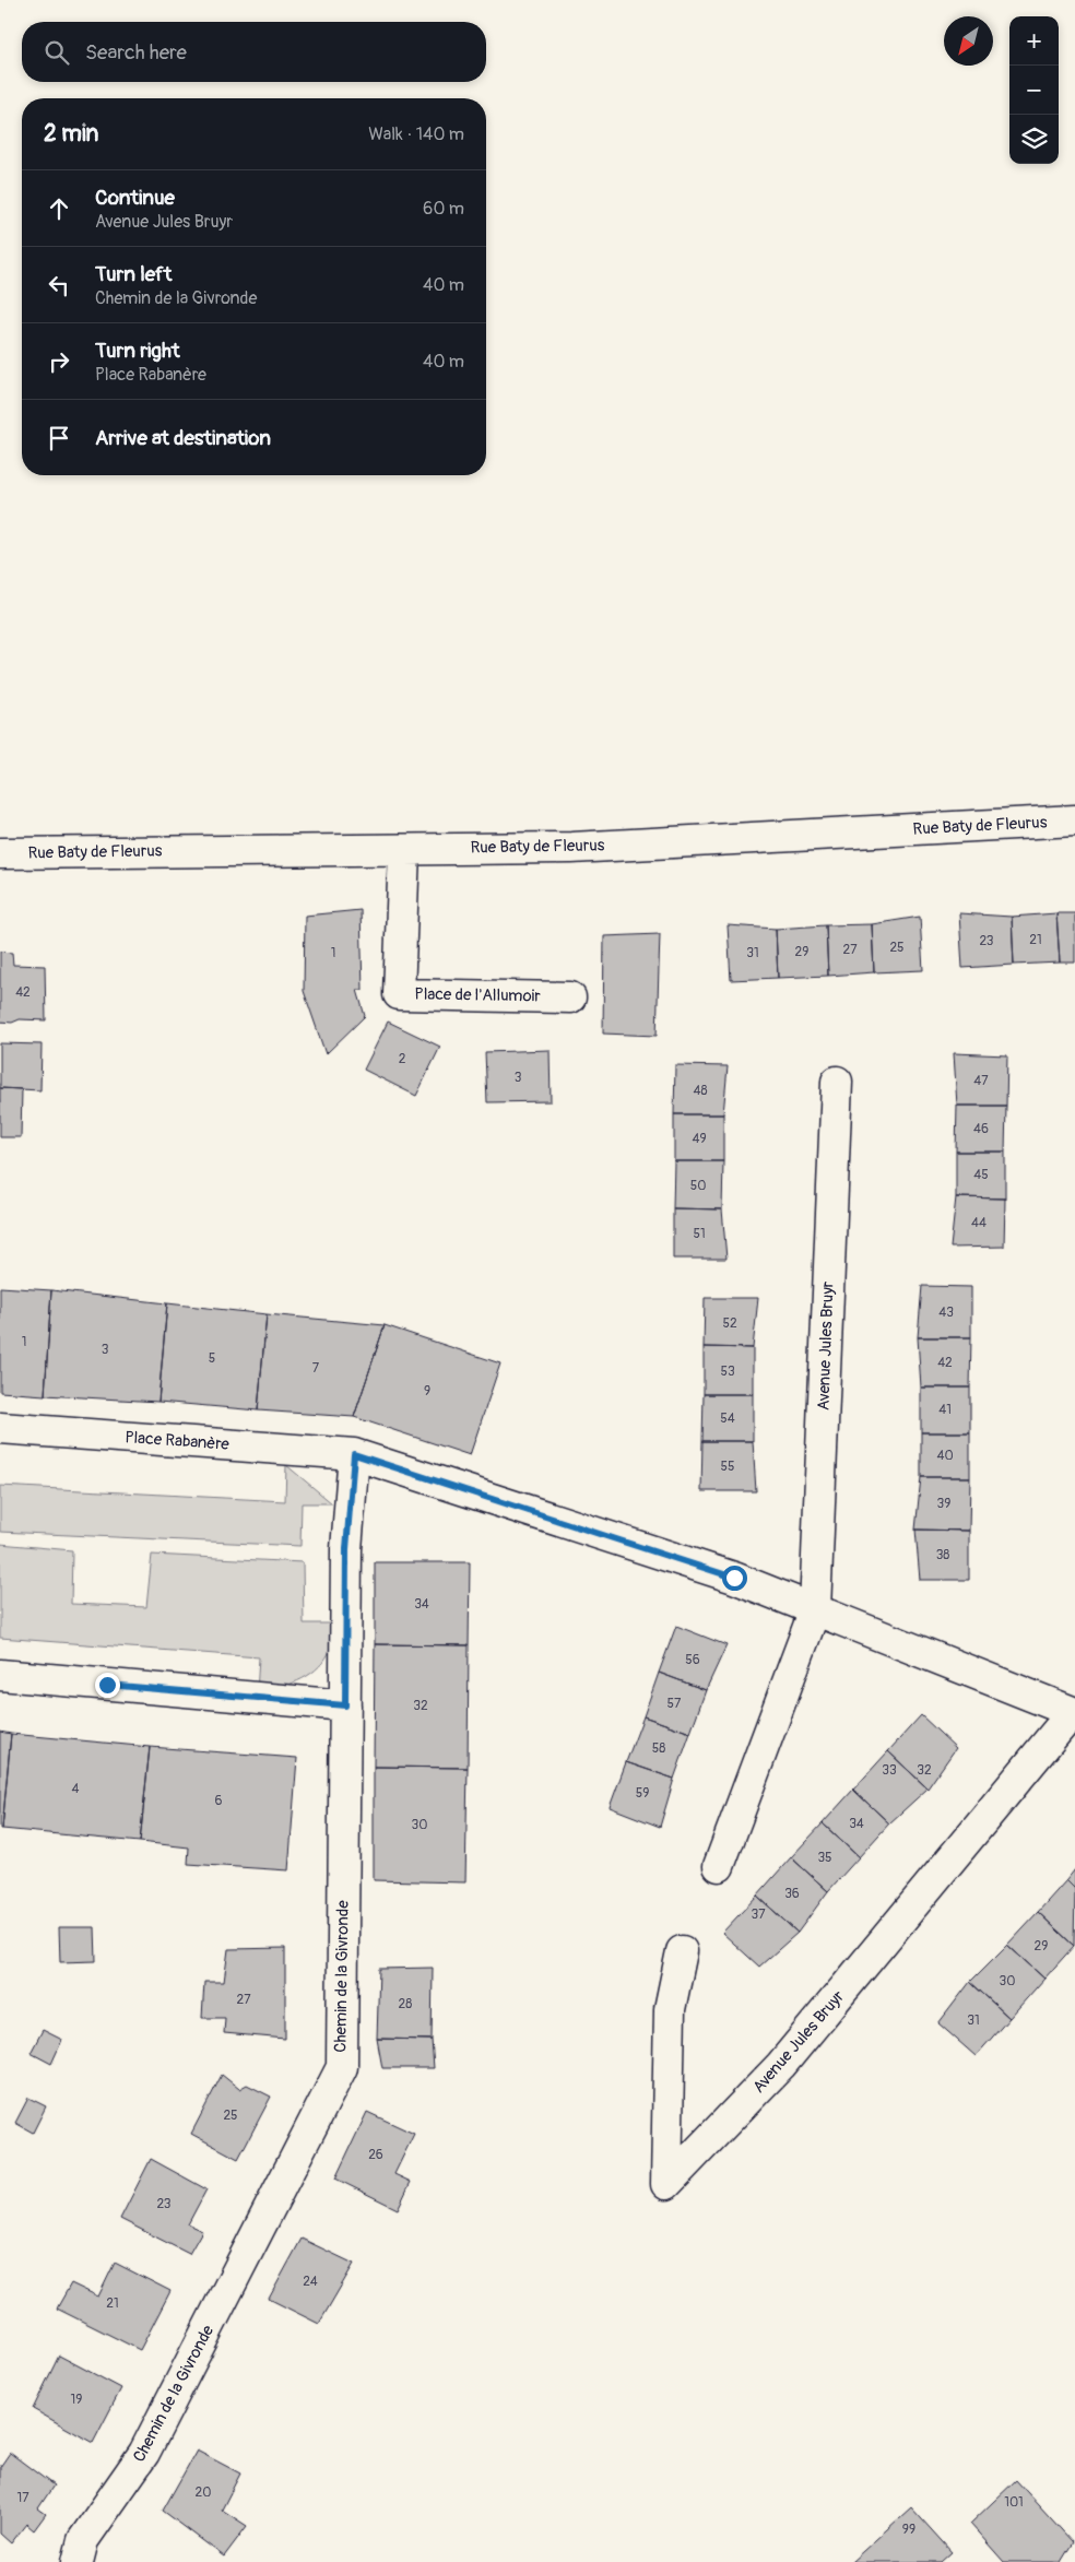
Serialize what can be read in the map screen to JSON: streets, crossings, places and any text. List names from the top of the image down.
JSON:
{
  "streets": {
    "street": [
      "Rue Baty de Fleurus",
      "Place de l'Allumoir",
      "Avenue Jules Bruyr",
      "Place Rabanère",
      "Chemin de la Givronde"
    ]
  },
  "crossings": [
    ["Rue Baty de Fleurus", "Place de l'Allumoir"],
    ["Avenue Jules Bruyr", "Place Rabanère"],
    ["Avenue Jules Bruyr", "Chemin de la Givronde"],
    ["Place Rabanère", "Chemin de la Givronde"]
  ],
  "house_numbers": [
    "21",
    "23",
    "25",
    "27",
    "29",
    "1",
    "31",
    "42",
    "2",
    "3",
    "47",
    "48",
    "46",
    "49",
    "45",
    "50",
    "44",
    "51",
    "43",
    "52",
    "1",
    "3",
    "5",
    "42",
    "7",
    "53",
    "9",
    "41",
    "54",
    "40",
    "55",
    "39",
    "38",
    "34",
    "56",
    "57",
    "32",
    "58",
    "33",
    "32",
    "4",
    "59",
    "6",
    "34",
    "30",
    "35",
    "36",
    "37",
    "29",
    "30",
    "27",
    "28",
    "31",
    "25",
    "26",
    "23",
    "24",
    "21",
    "19",
    "20",
    "17",
    "101",
    "99"
  ],
  "north": "bottom left",
  "page": {
    "map_buttons": ["+", "−"],
    "search": "Search here",
    "heading": ["2 min", "Walk · 140 m"],
    "list": [
      ["Continue", "Avenue Jules Bruyr", "60 m"],
      ["Turn left", "Chemin de la Givronde", "40 m"],
      ["Turn right", "Place Rabanère", "40 m"],
      "Arrive at destination"
    ]
  }
}
